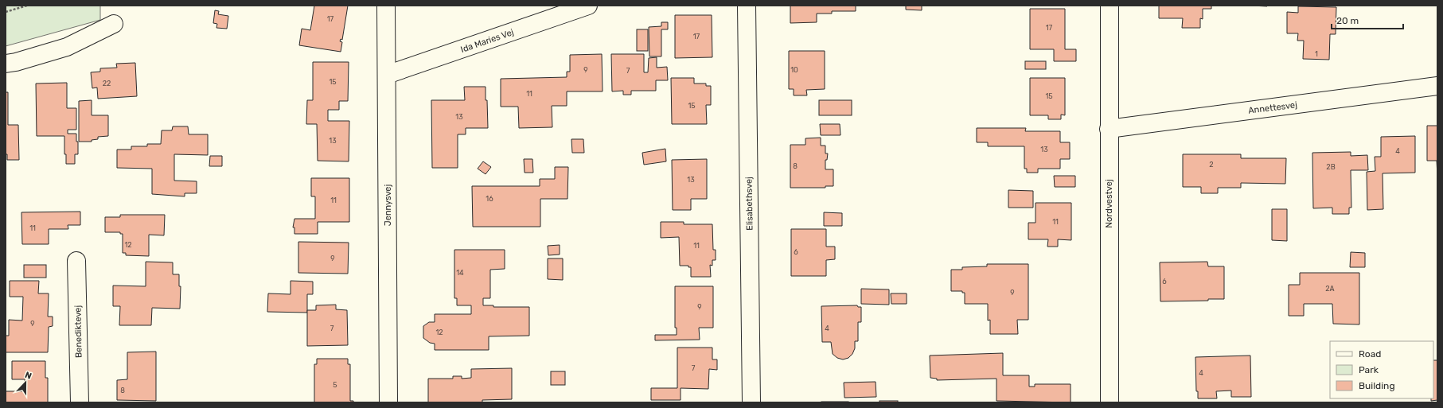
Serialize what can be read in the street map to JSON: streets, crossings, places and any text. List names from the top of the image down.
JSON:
{
  "streets": {
    "street": [
      "Ida Maries Vej",
      "Annettesvej",
      "Elisabethsvej",
      "Nordvestvej",
      "Jennysvej",
      "Benediktevej"
    ]
  },
  "crossings": [
    ["Ida Maries Vej", "Jennysvej"],
    ["Annettesvej", "Nordvestvej"]
  ],
  "house_numbers": [
    "17",
    "17",
    "17",
    "1",
    "9",
    "10",
    "7",
    "15",
    "22",
    "11",
    "15",
    "15",
    "13",
    "13",
    "13",
    "4",
    "2",
    "8",
    "2B",
    "13",
    "16",
    "11",
    "11",
    "11",
    "12",
    "11",
    "6",
    "9",
    "14",
    "6",
    "2A",
    "9",
    "9",
    "9",
    "7",
    "4",
    "12",
    "7",
    "4",
    "5",
    "8"
  ],
  "legend": ["Road", "Park", "Building"],
  "scale_bar": "20 m",
  "north": "top"
}
